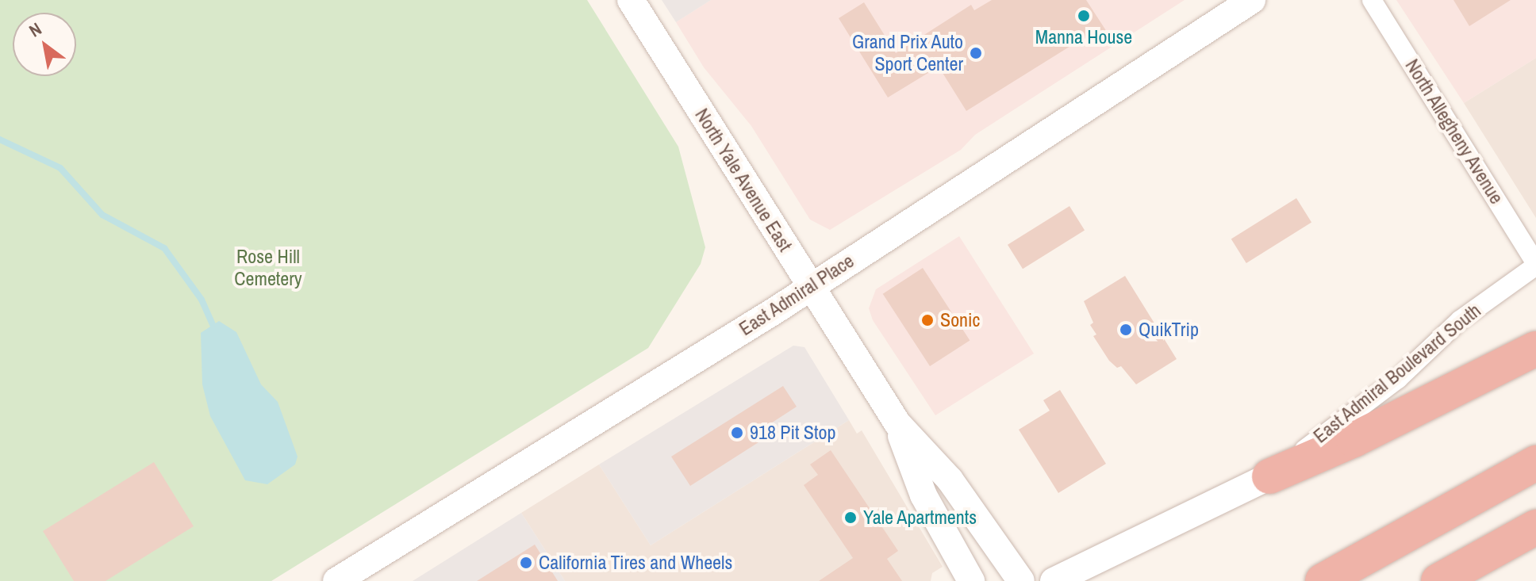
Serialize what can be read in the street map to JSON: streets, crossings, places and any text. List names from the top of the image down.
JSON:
{
  "streets": {
    "main road": ["North Yale Avenue East", "East Admiral Place", "East Admiral Boulevard South"],
    "street": ["North Allegheny Avenue"]
  },
  "crossings": [
    ["North Allegheny Avenue", "East Admiral Boulevard South"],
    ["North Yale Avenue East", "East Admiral Place"]
  ],
  "parks": ["Rose Hill Cemetery"],
  "places": [
    "Manna House",
    "Grand Prix Auto Sport Center",
    "Sonic",
    "QuikTrip",
    "918 Pit Stop",
    "Yale Apartments",
    "California Tires and Wheels"
  ],
  "north": "top left"
}
